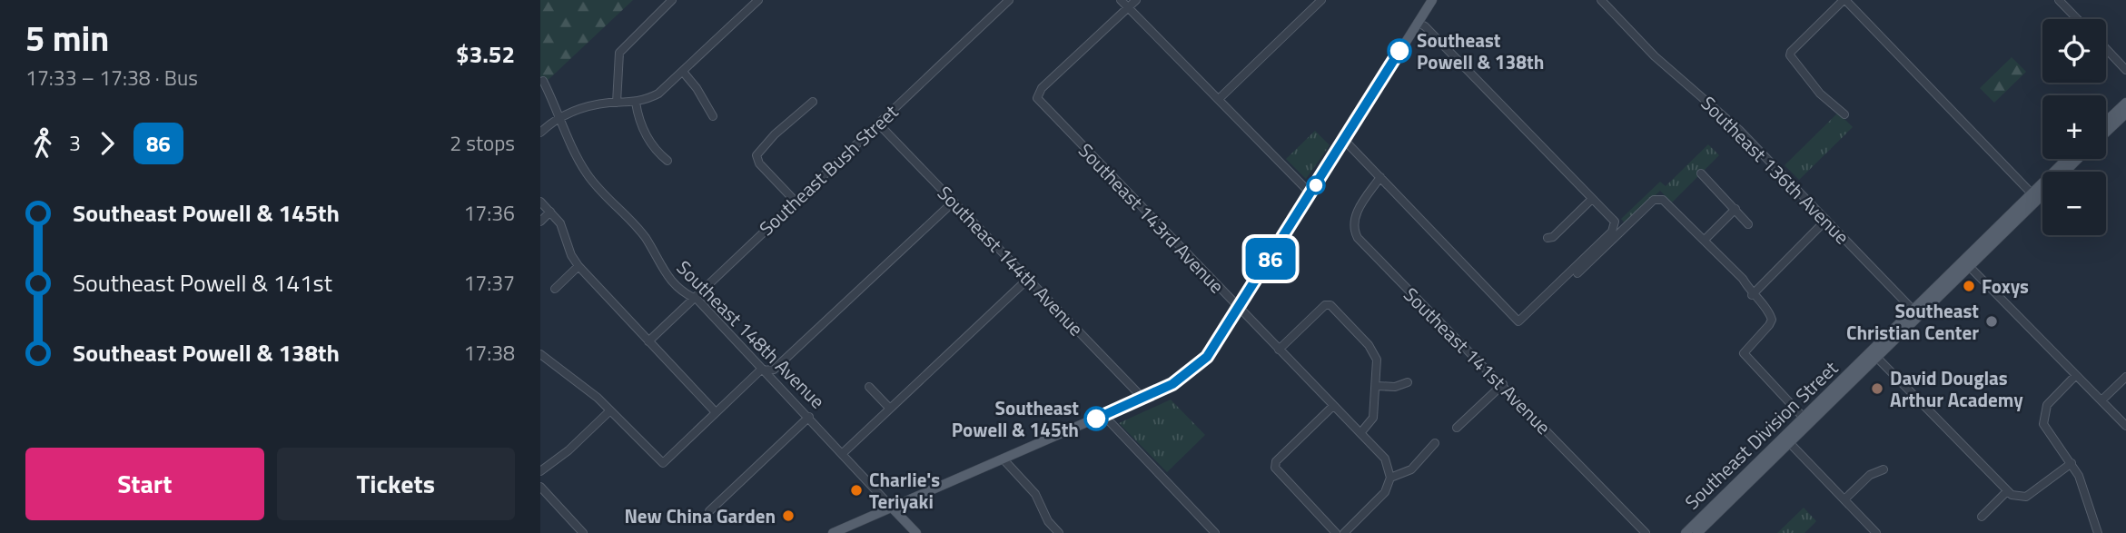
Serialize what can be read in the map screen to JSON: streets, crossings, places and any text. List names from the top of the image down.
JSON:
{
  "streets": {
    "main road": ["Southeast 148th Avenue", "Southeast Division Street"],
    "street": [
      "Southeast Bush Street",
      "Southeast 136th Avenue",
      "Southeast 143rd Avenue",
      "Southeast 144th Avenue",
      "Southeast 141st Avenue"
    ]
  },
  "crossings": [
    ["Southeast Bush Street", "Southeast 144th Avenue"],
    ["Southeast Bush Street", "Southeast 148th Avenue"],
    ["Southeast 136th Avenue", "Southeast Division Street"]
  ],
  "places": [
    "Southeast Powell & 138th",
    "Foxys",
    "Southeast Christian Center",
    "David Douglas Arthur Academy",
    "Southeast Powell & 145th",
    "Charlie's Teriyaki",
    "New China Garden"
  ],
  "lines": ["bus line 86"],
  "page": {
    "heading": ["5 min", "17:33 – 17:38 · Bus", "$3.52"],
    "on_map": "86",
    "map_buttons": ["+", "−"],
    "legs": ["3", "86", "2 stops"],
    "list": [
      {
        "name": "Southeast Powell & 145th",
        "value": "17:36"
      },
      {
        "name": "Southeast Powell & 141st",
        "value": "17:37"
      },
      {
        "name": "Southeast Powell & 138th",
        "value": "17:38"
      }
    ],
    "buttons": ["Start", "Tickets"]
  }
}
